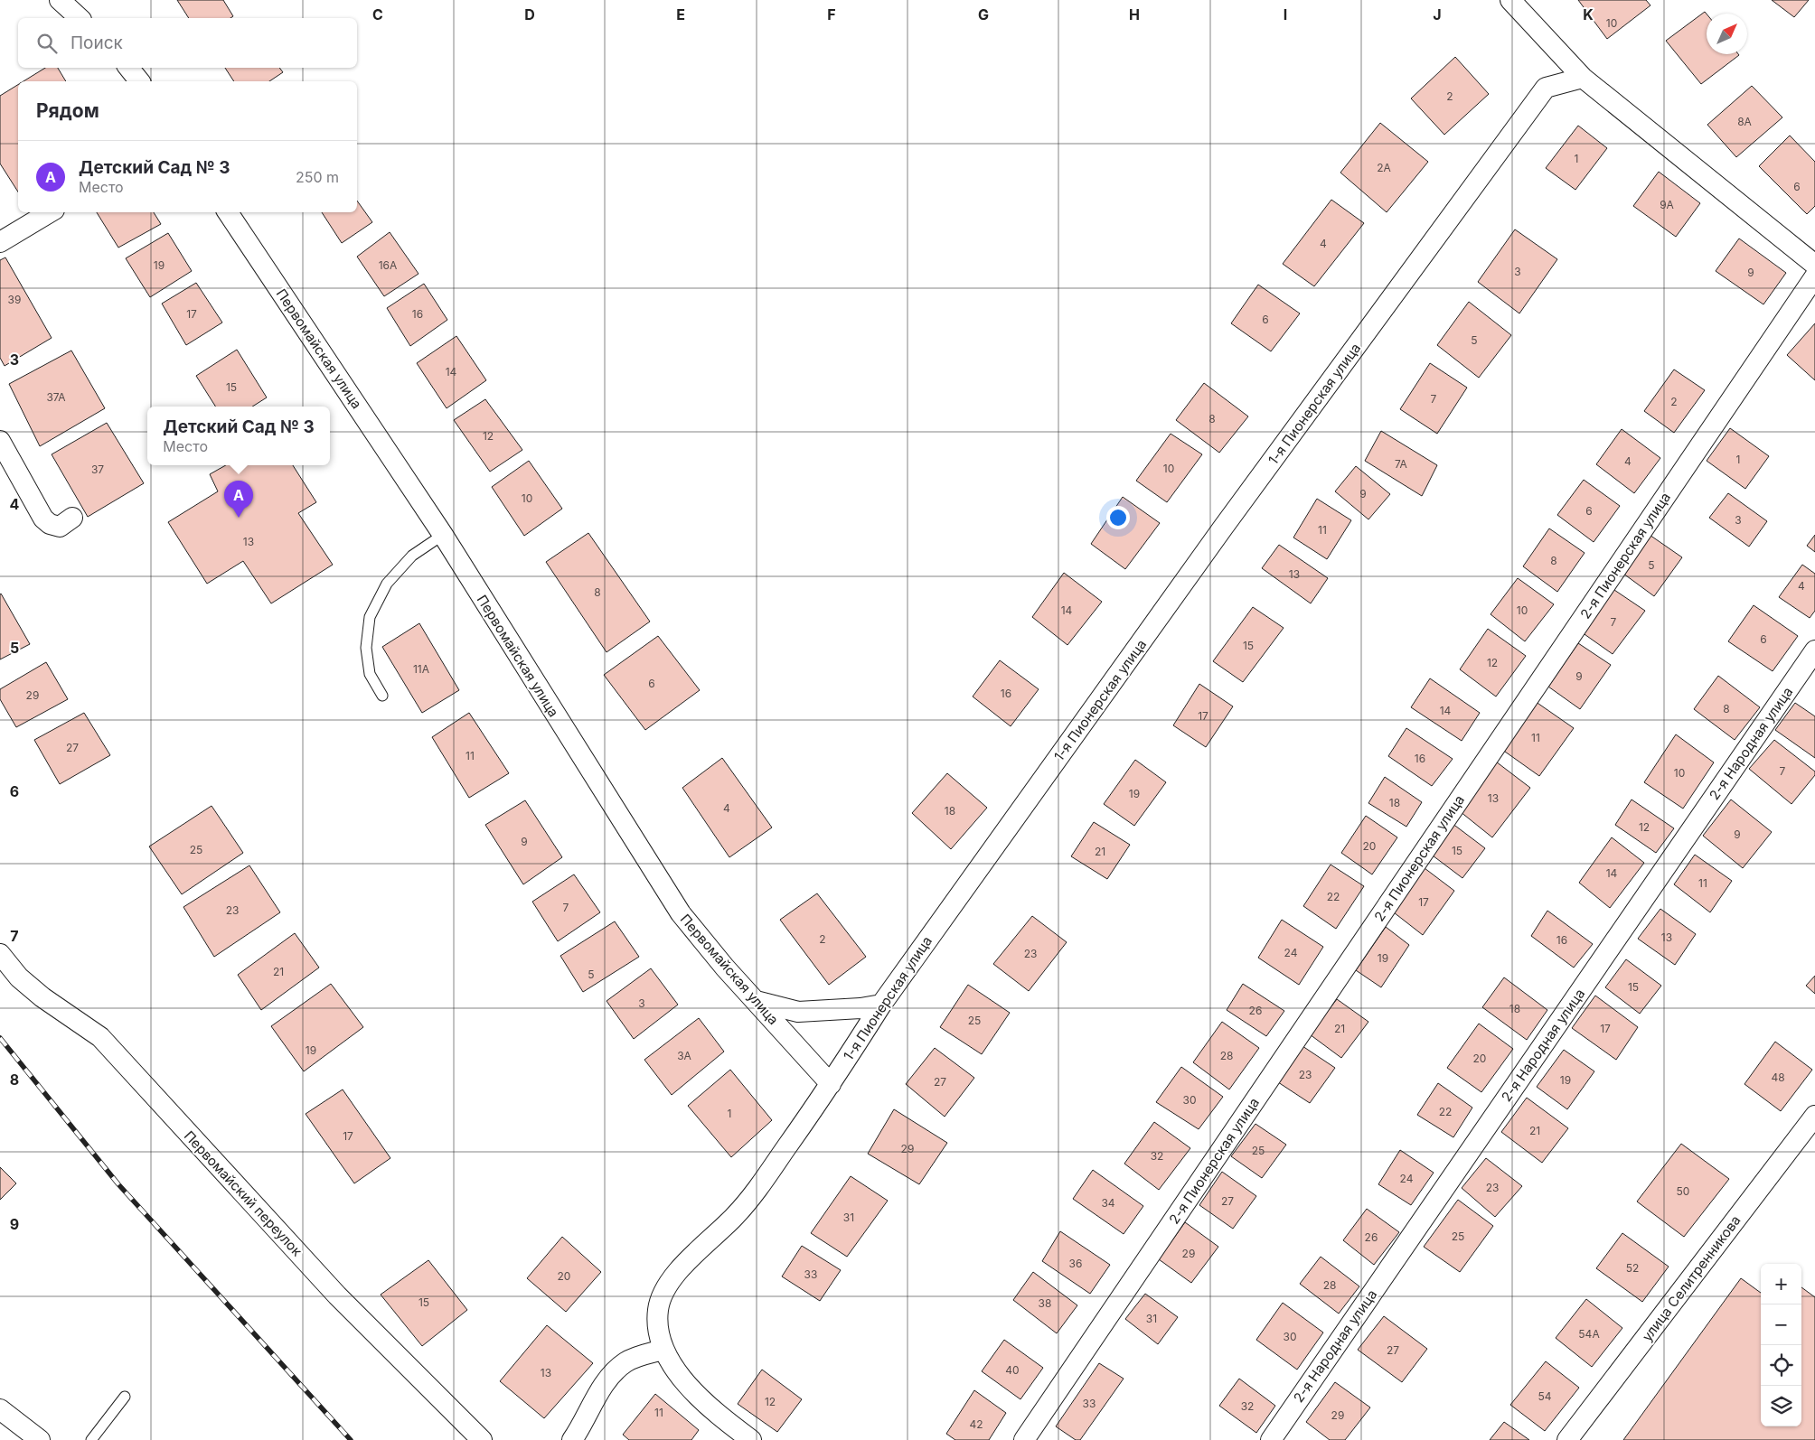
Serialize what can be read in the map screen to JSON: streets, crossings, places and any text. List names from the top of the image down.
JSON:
{
  "streets": {
    "street": [
      "Первомайская улица",
      "1-я Пионерская улица",
      "2-я Пионерская улица",
      "2-я Народная улица",
      "Первомайский переулок",
      "улица Селитренникова"
    ]
  },
  "crossings": [
    ["Первомайская улица", "1-я Пионерская улица"]
  ],
  "house_numbers": [
    "10",
    "2",
    "8А",
    "1",
    "2А",
    "6",
    "9А",
    "4",
    "19",
    "16А",
    "3",
    "9",
    "39",
    "17",
    "16",
    "6",
    "5",
    "14",
    "15",
    "37А",
    "7",
    "2",
    "8",
    "12",
    "1",
    "4",
    "7А",
    "10",
    "37",
    "9",
    "10",
    "6",
    "3",
    "11",
    "13",
    "8",
    "5",
    "13",
    "4",
    "8",
    "14",
    "10",
    "7",
    "6",
    "15",
    "12",
    "11А",
    "9",
    "6",
    "16",
    "29",
    "8",
    "14",
    "17",
    "11",
    "27",
    "11",
    "16",
    "7",
    "10",
    "19",
    "13",
    "18",
    "4",
    "18",
    "12",
    "9",
    "9",
    "20",
    "25",
    "15",
    "21",
    "14",
    "11",
    "22",
    "17",
    "7",
    "23",
    "13",
    "2",
    "16",
    "24",
    "23",
    "19",
    "21",
    "5",
    "15",
    "3",
    "18",
    "26",
    "25",
    "21",
    "17",
    "19",
    "3А",
    "28",
    "20",
    "23",
    "48",
    "19",
    "27",
    "30",
    "22",
    "1",
    "21",
    "17",
    "29",
    "25",
    "32",
    "24",
    "23",
    "50",
    "27",
    "34",
    "31",
    "25",
    "26",
    "29",
    "36",
    "52",
    "33",
    "20",
    "28",
    "15",
    "38",
    "31",
    "54А",
    "30",
    "27",
    "40",
    "13",
    "54",
    "12",
    "33",
    "32",
    "11",
    "29",
    "42"
  ],
  "north": "top right",
  "page": {
    "search": "Поиск",
    "heading": "Рядом",
    "list": [
      {
        "mark": "A",
        "name": "Детский Сад № 3",
        "note": "Место",
        "value": "250 m"
      }
    ],
    "popup": ["Детский Сад № 3", "Место"],
    "pins": "A",
    "map_buttons": ["+", "−"]
  },
  "grid": {
    "columns": [
      "C",
      "D",
      "E",
      "F",
      "G",
      "H",
      "I",
      "J",
      "K"
    ],
    "rows": [
      "3",
      "4",
      "5",
      "6",
      "7",
      "8",
      "9"
    ]
  }
}
